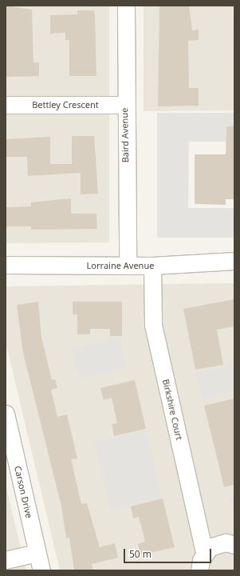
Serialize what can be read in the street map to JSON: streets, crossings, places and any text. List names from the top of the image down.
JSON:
{
  "streets": {
    "street": [
      "Bettley Crescent",
      "Baird Avenue",
      "Lorraine Avenue",
      "Birkshire Court",
      "Carson Drive"
    ]
  },
  "crossings": [
    ["Bettley Crescent", "Baird Avenue"],
    ["Baird Avenue", "Lorraine Avenue"],
    ["Lorraine Avenue", "Birkshire Court"]
  ],
  "scale_bar": "50 m"
}
